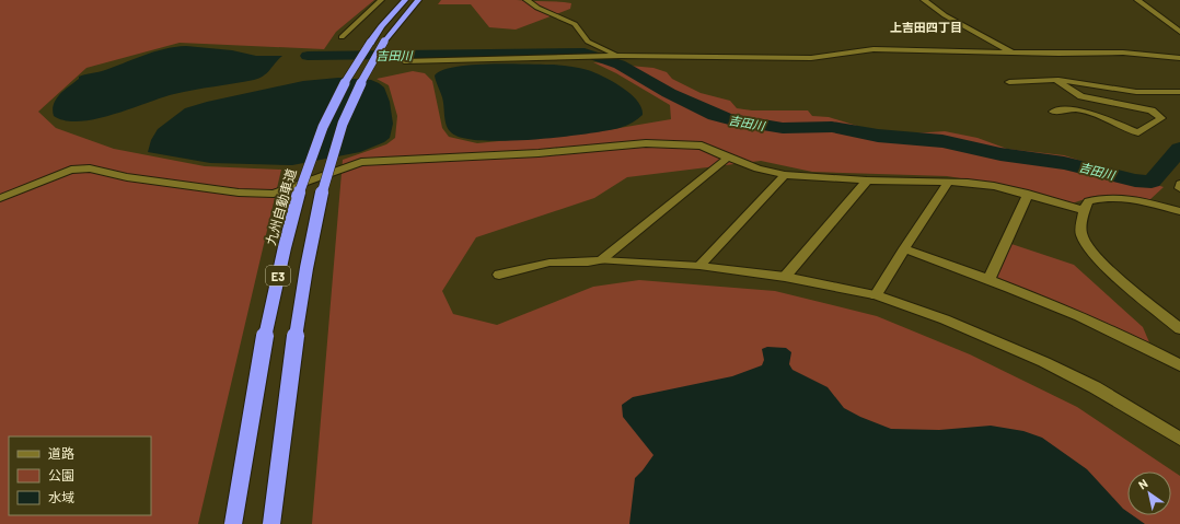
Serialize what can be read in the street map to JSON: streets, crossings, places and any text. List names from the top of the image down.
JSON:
{
  "streets": {
    "highway": ["九州自動車道", "E3"]
  },
  "districts": ["上吉田四丁目"],
  "water": ["吉田川"],
  "legend": ["道路", "公園", "水域"],
  "north": "top left"
}
